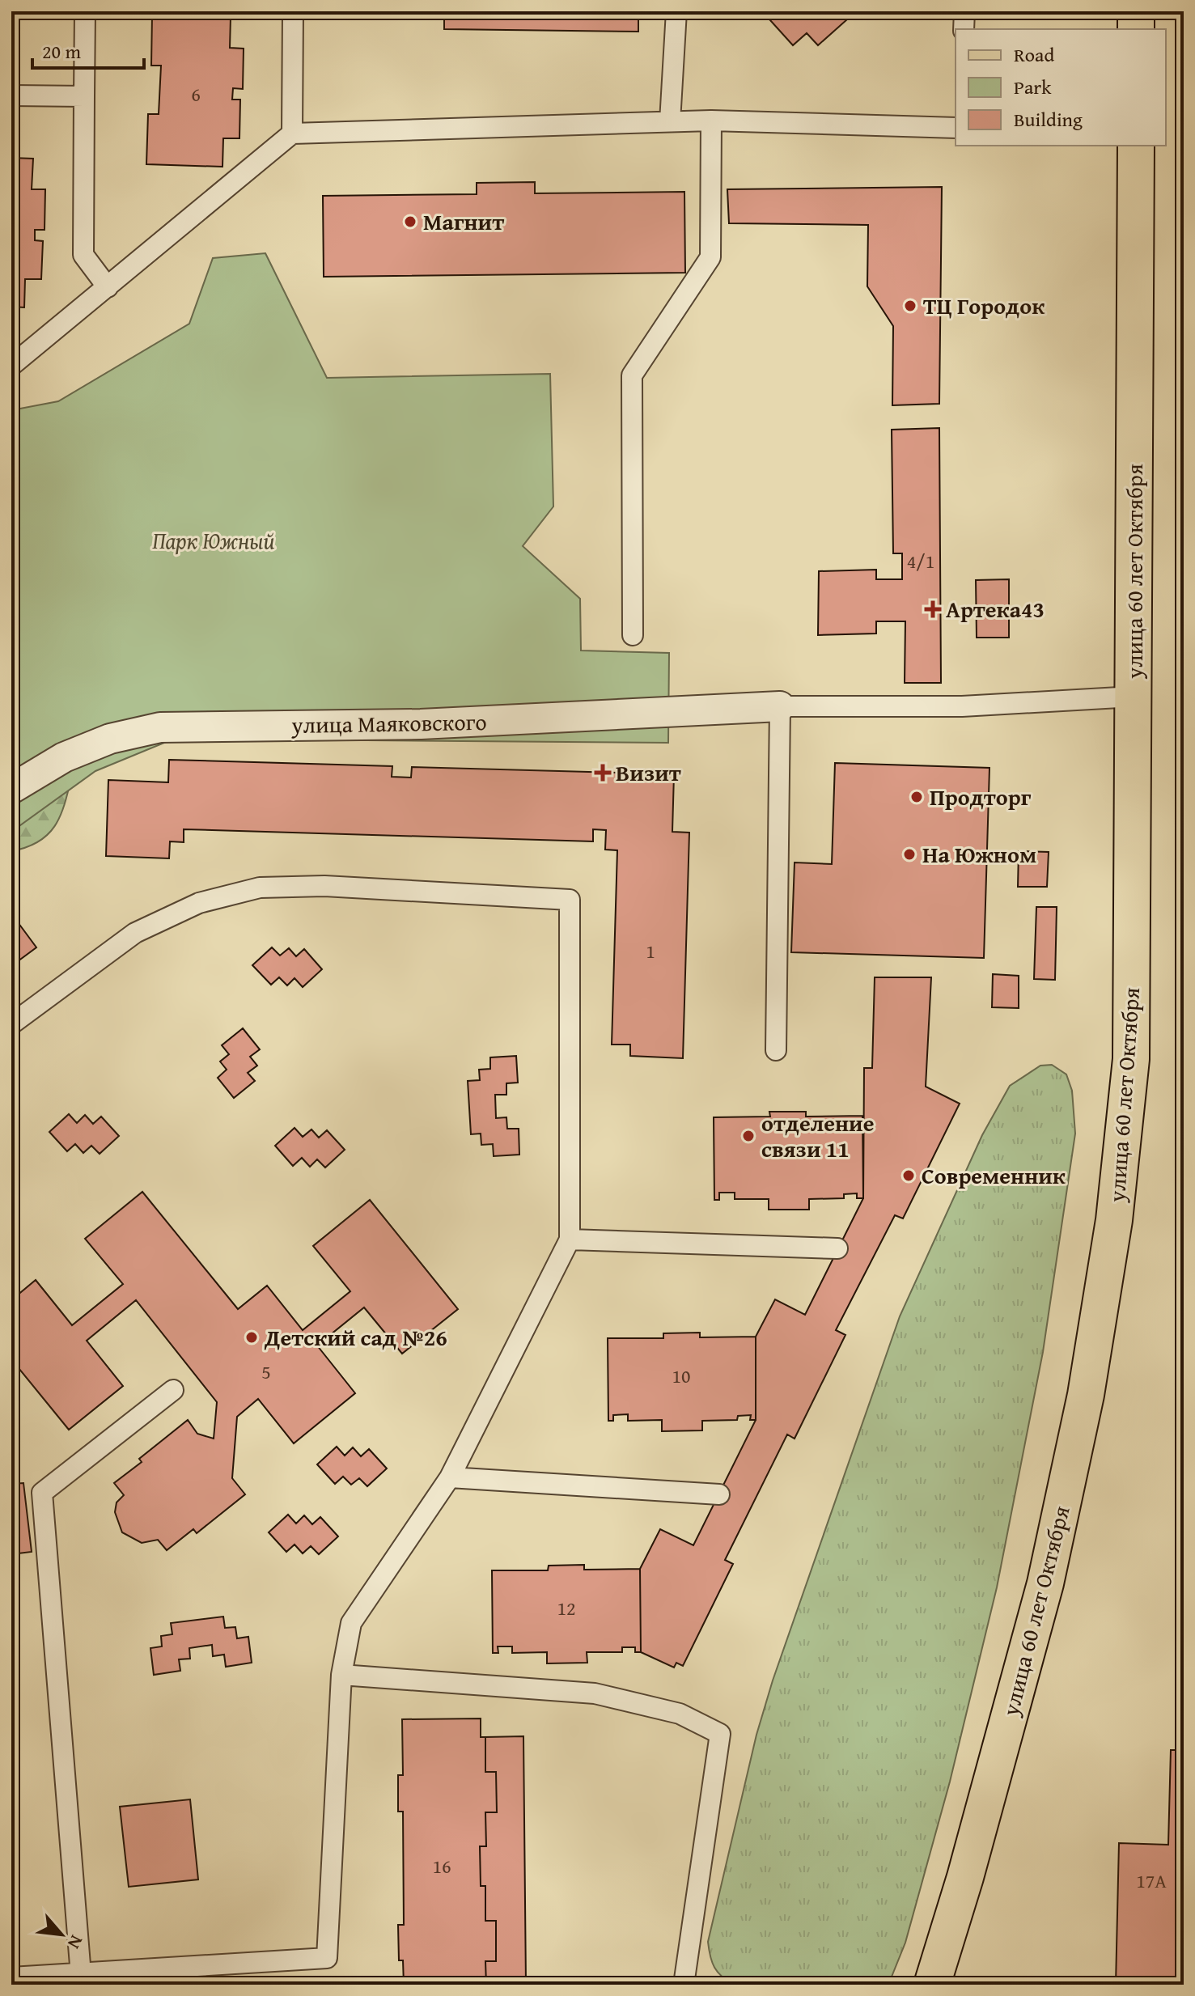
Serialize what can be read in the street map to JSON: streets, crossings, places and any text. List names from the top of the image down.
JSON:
{
  "streets": {
    "main road": ["улица 60 лет Октября"],
    "street": ["улица Маяковского"]
  },
  "parks": ["Парк Южный"],
  "places": {
    "other": [
      "Магнит",
      "ТЦ Городок",
      "Продторг",
      "На Южном",
      "отделение связи 11",
      "Современник",
      "Детский сад №26"
    ],
    "health": ["Артека43", "Визит"]
  },
  "house_numbers": [
    "6",
    "4/1",
    "1",
    "5",
    "10",
    "12",
    "16",
    "17А"
  ],
  "legend": ["Road", "Park", "Building"],
  "scale_bar": "20 m",
  "north": "bottom right"
}
